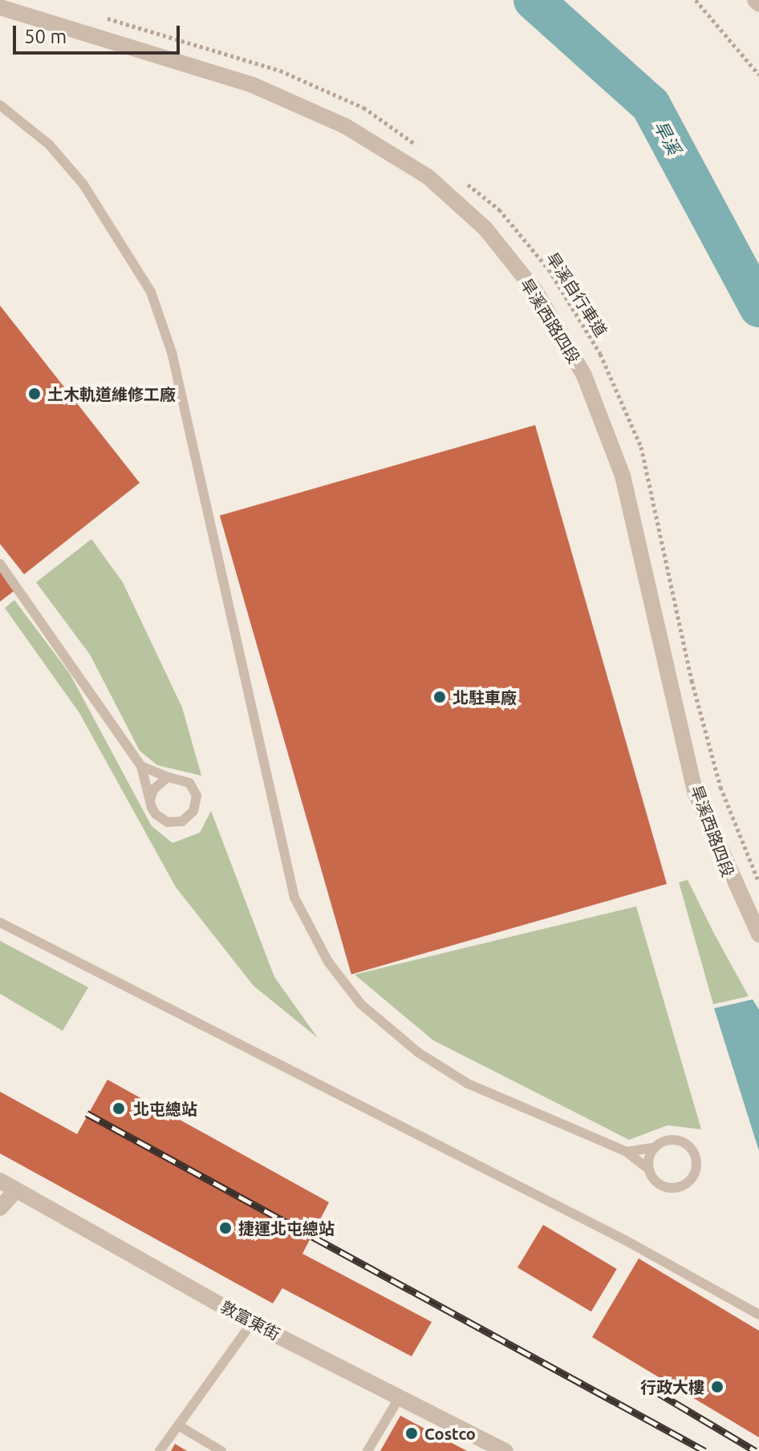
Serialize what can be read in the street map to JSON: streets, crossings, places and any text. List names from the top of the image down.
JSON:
{
  "streets": {
    "street": ["旱溪西路四段", "敦富東街"],
    "path": ["旱溪自行車道"]
  },
  "water": ["旱溪"],
  "places": [
    "土木軌道維修工廠",
    "北駐車廠",
    "北屯總站",
    "捷運北屯總站",
    "行政大樓",
    "Costco"
  ],
  "scale_bar": "50 m"
}
